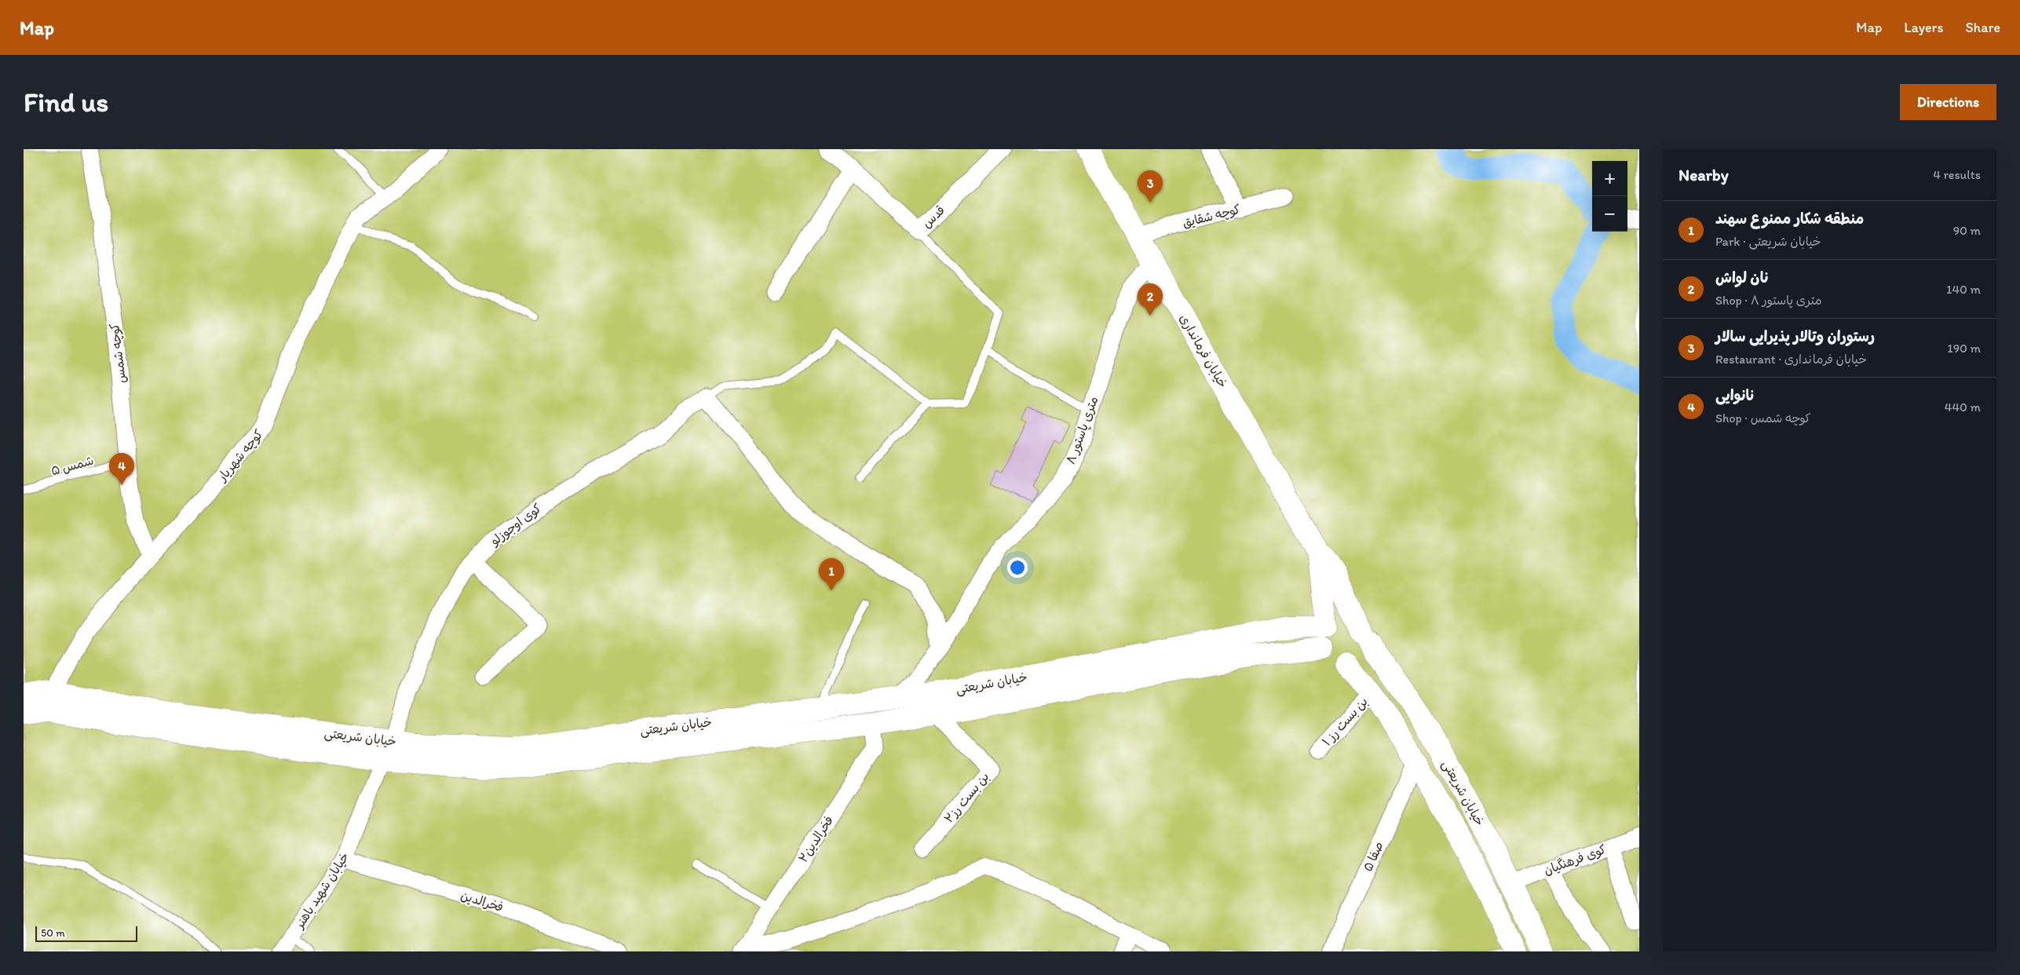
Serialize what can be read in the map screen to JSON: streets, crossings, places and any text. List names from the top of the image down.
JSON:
{
  "streets": {
    "main road": ["خیابان فرمانداری", "خیابان شریعتی"],
    "street": [
      "کوچه شقایق",
      "قدس",
      "کوچه شمس",
      "۸ متری پاستور",
      "کوچه شهریار",
      "کوی اوجوزلو",
      "بن بست رز ۱",
      "بن بست رز۲",
      "فخرالدین۲",
      "صفا ۵",
      "کوی فرهنگیان",
      "خیابان شهید باهنر",
      "فخرالدین"
    ],
    "lane": ["شمس ۵"]
  },
  "crossings": [
    ["کوچه شقایق", "خیابان فرمانداری"],
    ["خیابان فرمانداری", "۸ متری پاستور"],
    ["خیابان فرمانداری", "خیابان شریعتی"],
    ["کوچه شمس", "کوچه شهریار"],
    ["کوچه شمس", "شمس ۵"],
    ["۸ متری پاستور", "خیابان شریعتی"],
    ["کوچه شهریار", "خیابان شریعتی"],
    ["کوی اوجوزلو", "خیابان شریعتی"],
    ["خیابان شریعتی", "بن بست رز ۱"],
    ["خیابان شریعتی", "بن بست رز۲"],
    ["خیابان شریعتی", "فخرالدین۲"],
    ["خیابان شریعتی", "صفا ۵"],
    ["خیابان شریعتی", "کوی فرهنگیان"],
    ["خیابان شریعتی", "خیابان شهید باهنر"],
    ["خیابان شهید باهنر", "فخرالدین"]
  ],
  "scale_bar": "50 m",
  "page": {
    "header": "Map",
    "nav": ["Map", "Layers", "Share"],
    "buttons": "Directions",
    "title": "Find us",
    "heading": ["Nearby", "4 results"],
    "map_buttons": ["+", "−"],
    "pins": [
      "3",
      "2",
      "4",
      "1"
    ],
    "list": [
      {
        "mark": "1",
        "name": "منطقه شکار ممنوع سهند",
        "note": "Park · خیابان شریعتی",
        "value": "90 m"
      },
      {
        "mark": "2",
        "name": "نان لواش",
        "note": "Shop · ۸ متری پاستور",
        "value": "140 m"
      },
      {
        "mark": "3",
        "name": "رستوران وتالار پذیرایی سالار",
        "note": "Restaurant · خیابان فرمانداری",
        "value": "190 m"
      },
      {
        "mark": "4",
        "name": "نانوایی",
        "note": "Shop · کوچه شمس",
        "value": "440 m"
      }
    ],
    "scale": "50 m"
  }
}
